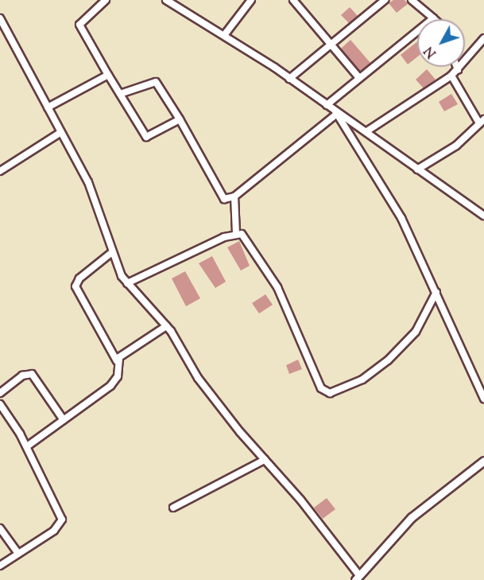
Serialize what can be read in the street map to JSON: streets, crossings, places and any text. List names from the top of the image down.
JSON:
{
  "north": "bottom left"
}
